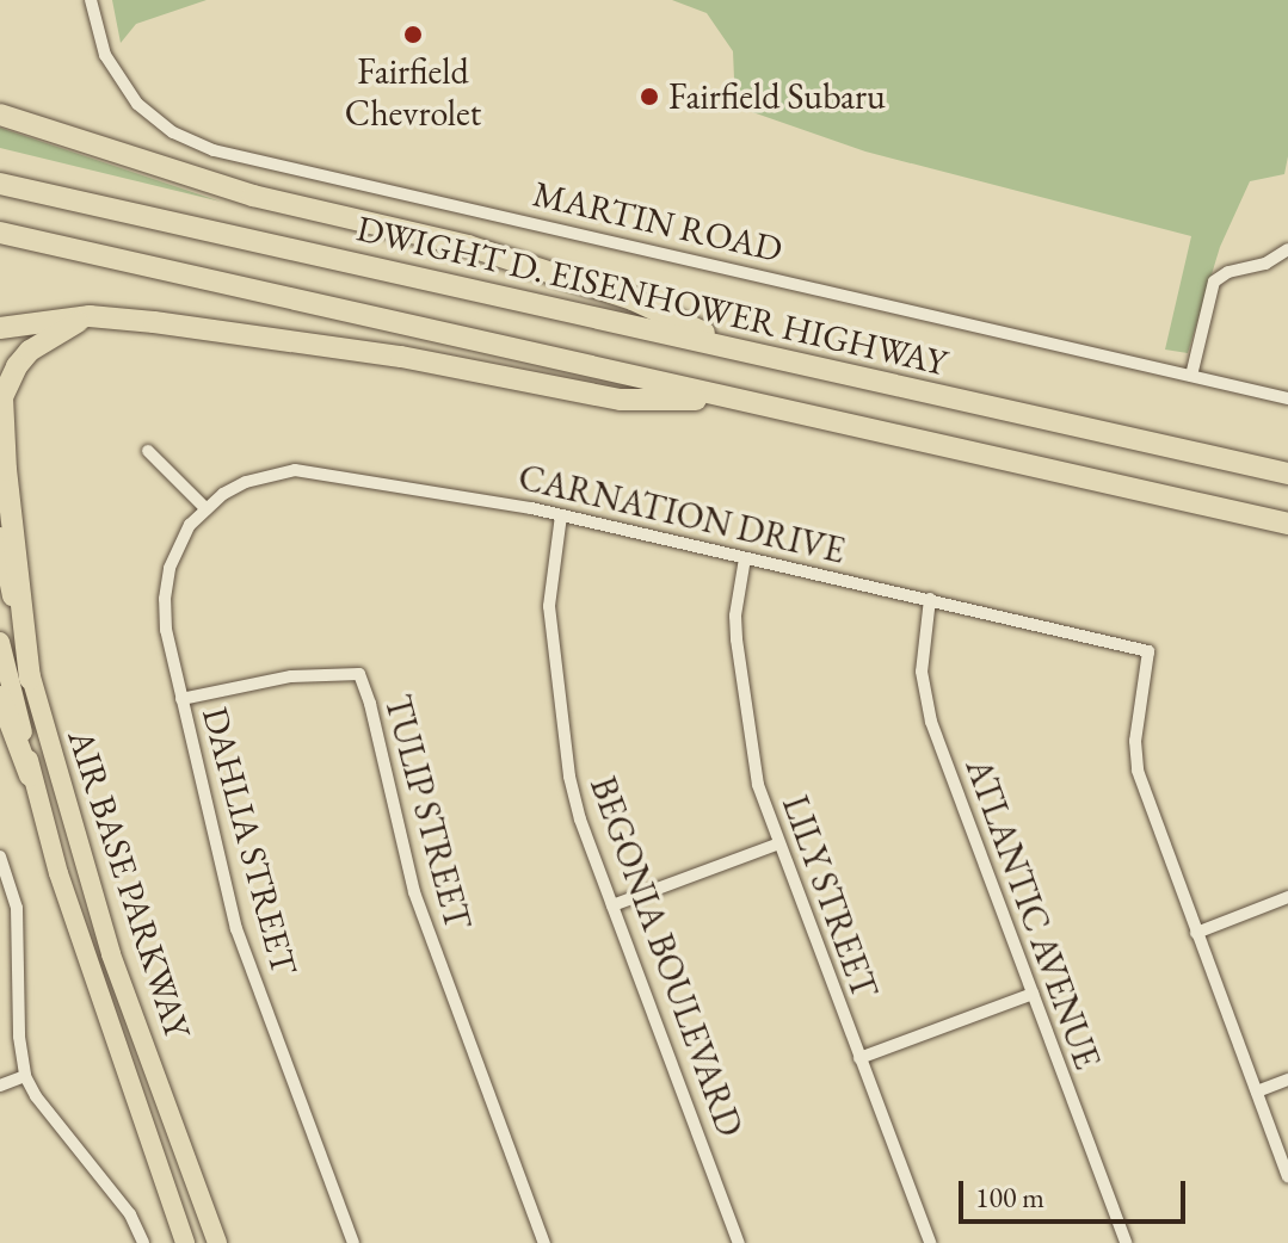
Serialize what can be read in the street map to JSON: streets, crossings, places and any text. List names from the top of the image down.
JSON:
{
  "streets": {
    "highway": ["DWIGHT D. EISENHOWER HIGHWAY"],
    "main road": ["AIR BASE PARKWAY"],
    "street": [
      "MARTIN ROAD",
      "CARNATION DRIVE",
      "TULIP STREET",
      "DAHLIA STREET",
      "LILY STREET",
      "ATLANTIC AVENUE",
      "BEGONIA BOULEVARD"
    ]
  },
  "crossings": [
    ["CARNATION DRIVE", "DAHLIA STREET"],
    ["CARNATION DRIVE", "LILY STREET"],
    ["CARNATION DRIVE", "ATLANTIC AVENUE"],
    ["CARNATION DRIVE", "BEGONIA BOULEVARD"],
    ["TULIP STREET", "DAHLIA STREET"]
  ],
  "places": ["Fairfield Chevrolet", "Fairfield Subaru"],
  "scale_bar": "100 m"
}
